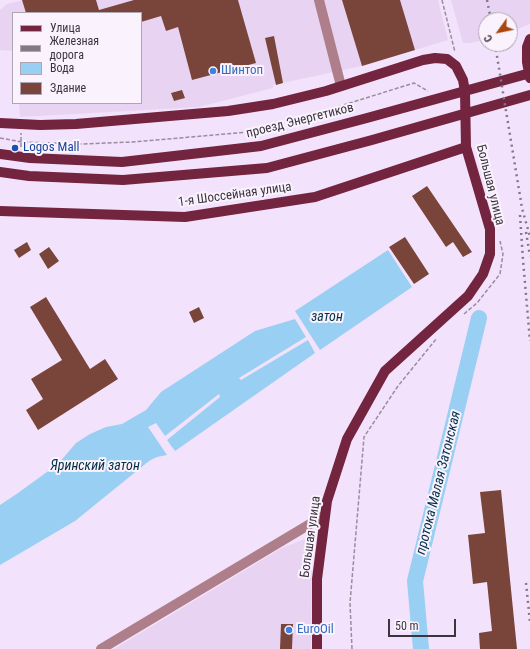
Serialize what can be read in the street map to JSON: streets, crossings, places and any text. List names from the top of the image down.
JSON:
{
  "streets": {
    "main road": ["проезд Энергетиков", "Большая улица", "1-я Шоссейная улица"]
  },
  "crossings": [
    ["Большая улица", "1-я Шоссейная улица"]
  ],
  "water": ["затон", "Яринский затон", "протока Малая Затонская"],
  "places": ["Шинтоп", "Logos Mall", "EuroOil"],
  "legend": [
    "Улица",
    "Железная дорога",
    "Вода",
    "Здание"
  ],
  "scale_bar": "50 m",
  "north": "bottom left"
}
